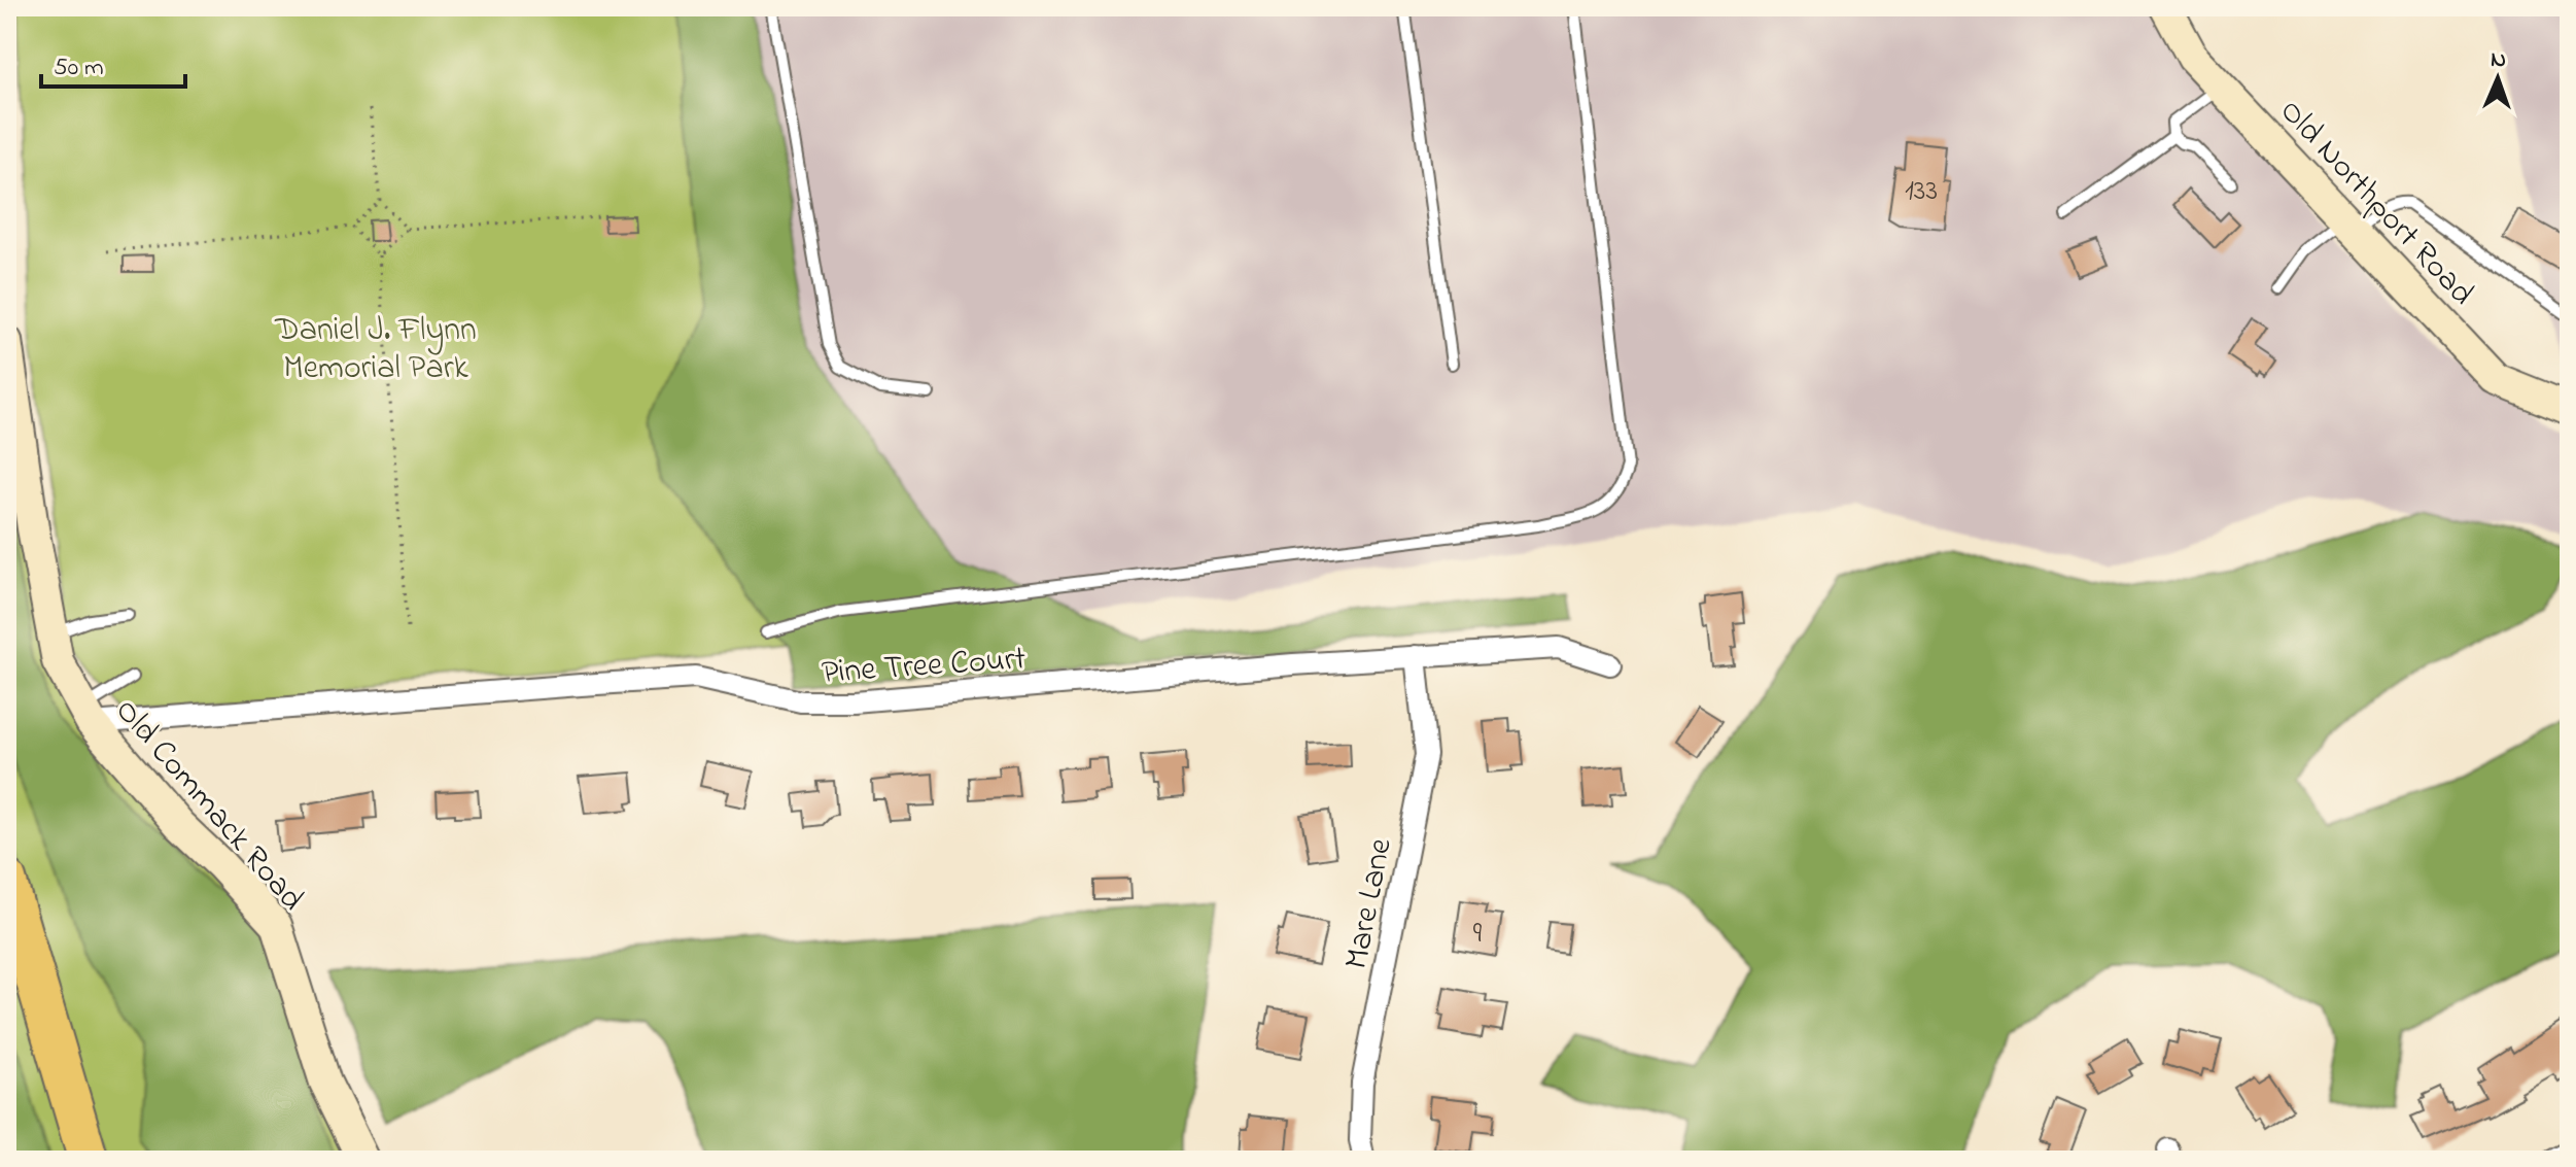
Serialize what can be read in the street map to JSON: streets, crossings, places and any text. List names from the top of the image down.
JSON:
{
  "streets": {
    "street": [
      "Old Northport Road",
      "Pine Tree Court",
      "Old Commack Road",
      "Mare Lane"
    ]
  },
  "crossings": [
    ["Pine Tree Court", "Old Commack Road"],
    ["Pine Tree Court", "Mare Lane"]
  ],
  "parks": ["Daniel J. Flynn Memorial Park"],
  "house_numbers": ["133", "9"],
  "scale_bar": "50 m",
  "north": "top"
}
